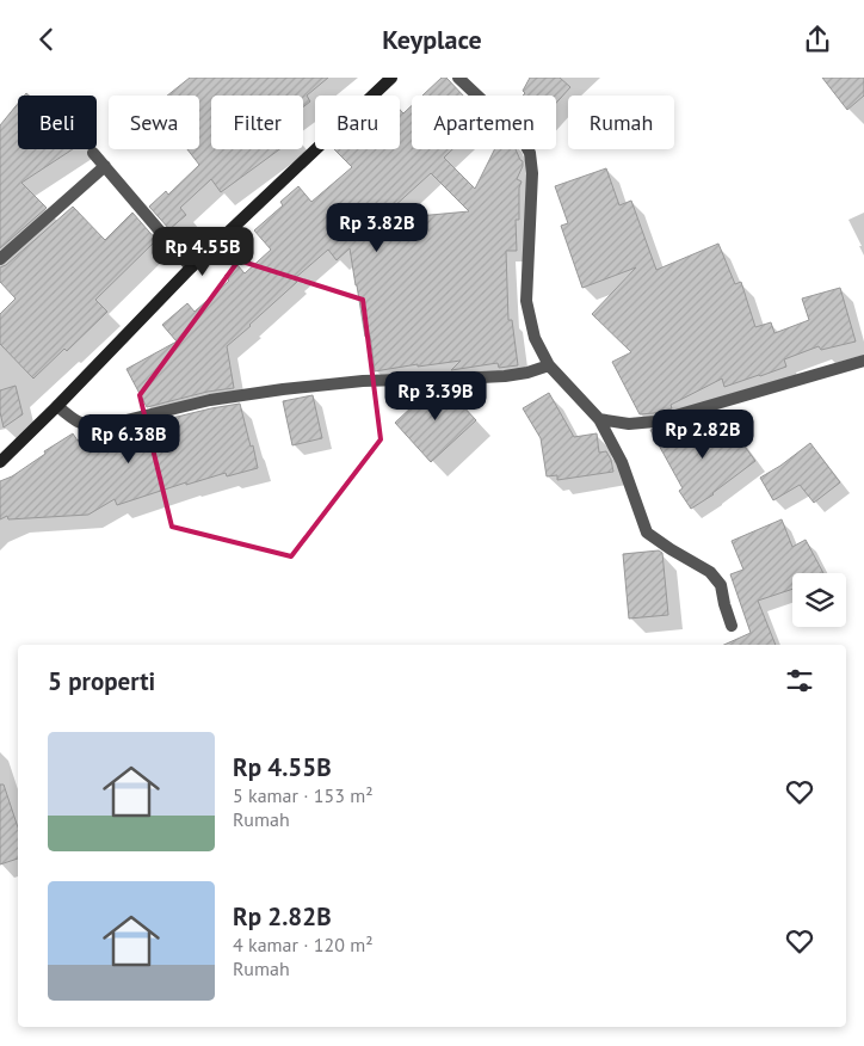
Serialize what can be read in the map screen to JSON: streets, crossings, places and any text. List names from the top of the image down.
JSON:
{
  "page": {
    "header": "Keyplace",
    "chip": [
      "Beli",
      "Sewa",
      "Filter",
      "Baru",
      "Apartemen",
      "Rumah"
    ],
    "price": [
      "Rp 3.82B",
      "Rp 4.55B",
      "Rp 3.39B",
      "Rp 2.82B",
      "Rp 6.38B"
    ],
    "heading": "5 properti",
    "list": [
      {
        "name": "Rp 4.55B",
        "note": "5 kamar · 153 m² · Rumah"
      },
      {
        "name": "Rp 2.82B",
        "note": "4 kamar · 120 m² · Rumah"
      }
    ]
  }
}
